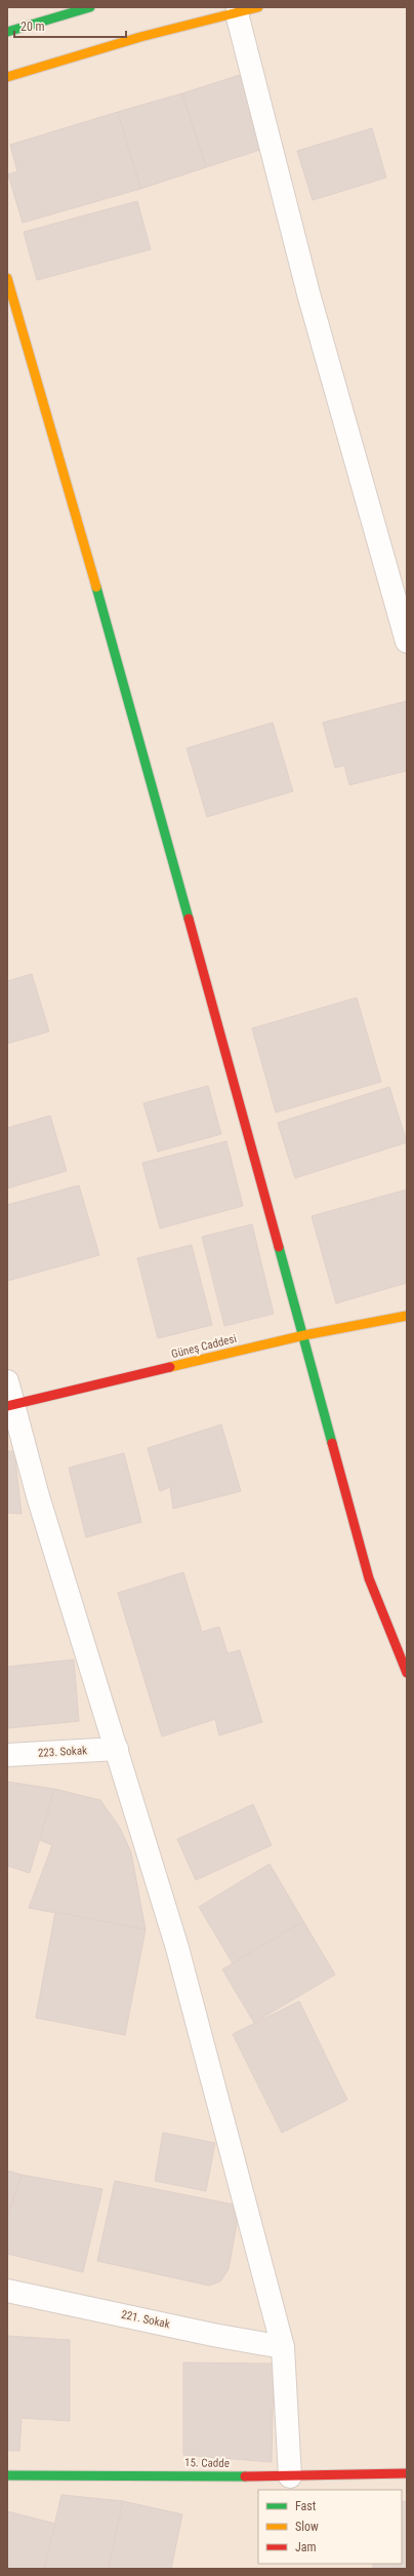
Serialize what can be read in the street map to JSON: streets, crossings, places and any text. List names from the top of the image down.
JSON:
{
  "streets": {
    "street": [
      "Güneş Caddesi",
      "223. Sokak",
      "221. Sokak",
      "15. Cadde"
    ]
  },
  "legend": ["Fast", "Slow", "Jam"],
  "scale_bar": "20 m"
}
